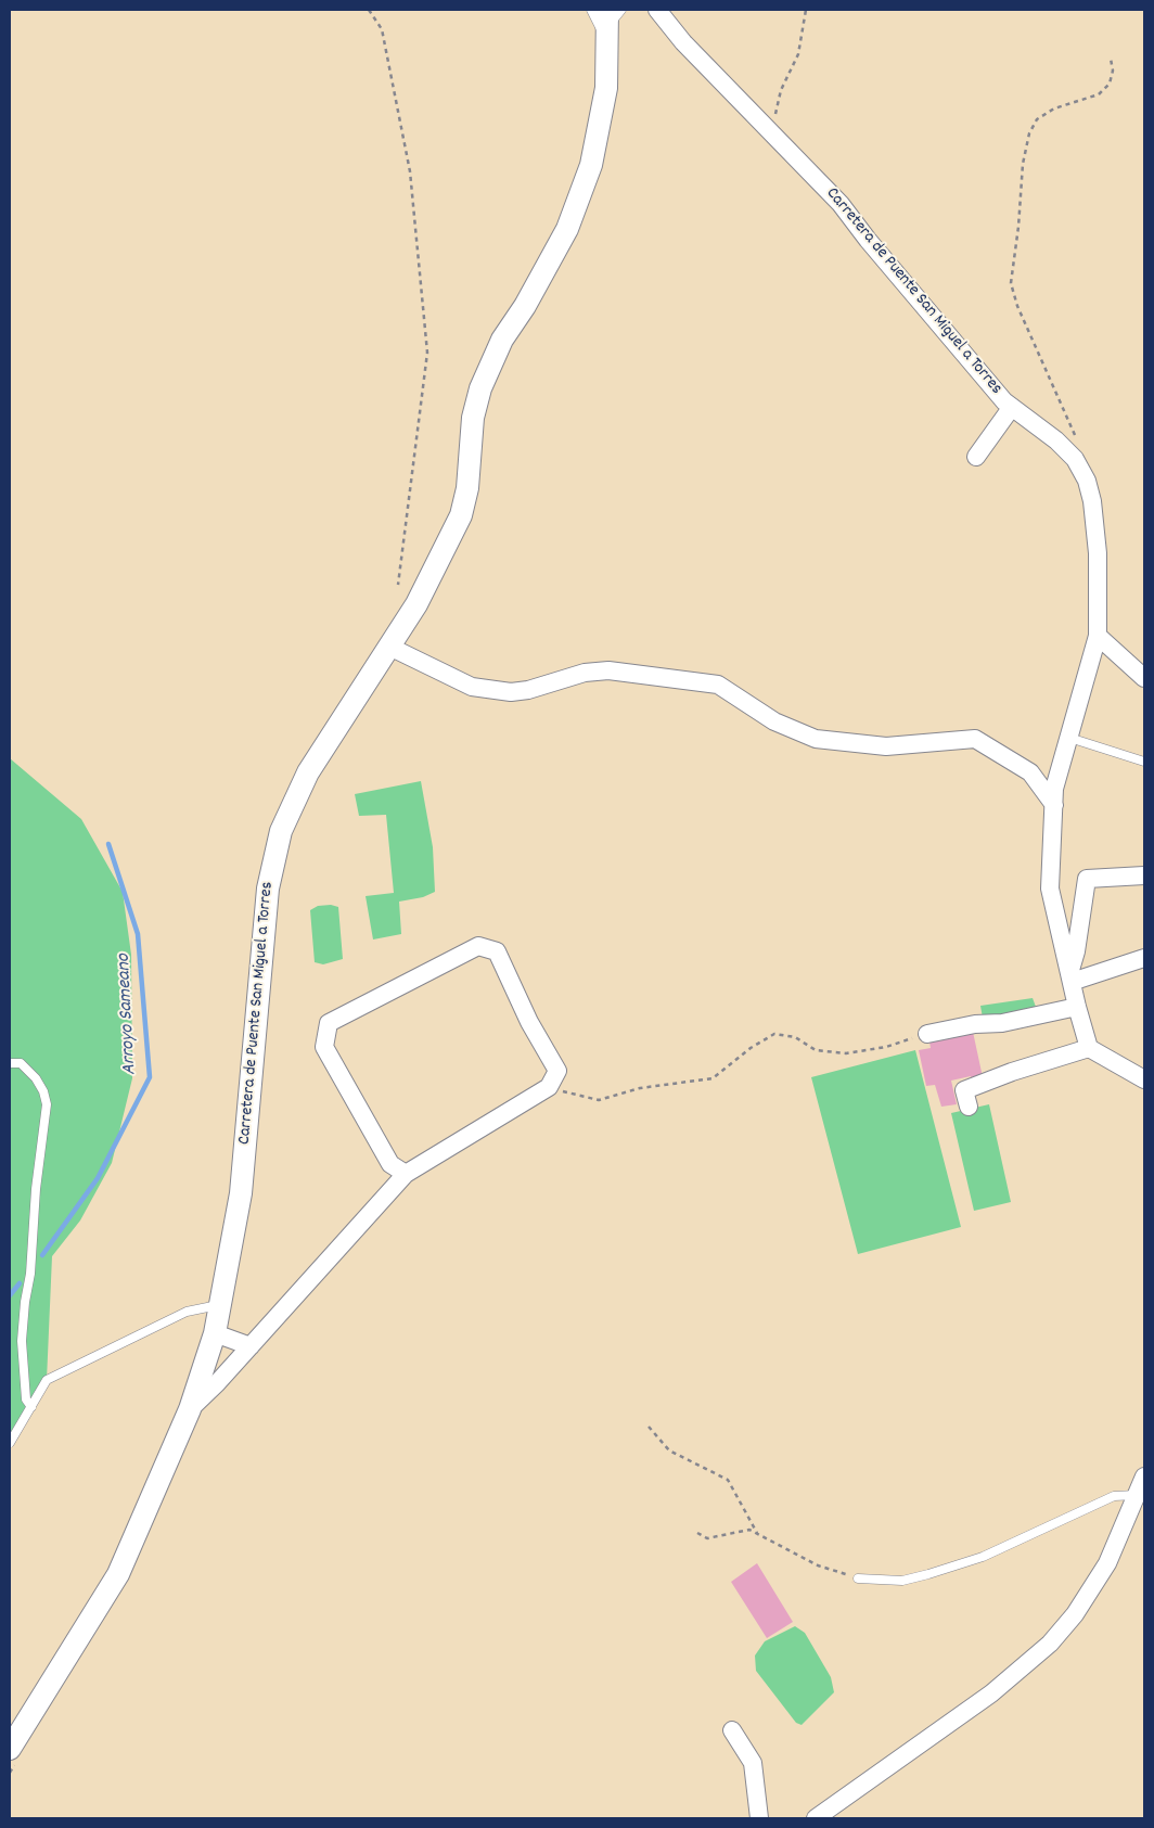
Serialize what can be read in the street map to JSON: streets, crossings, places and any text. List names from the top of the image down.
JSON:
{
  "streets": {
    "street": ["Carretera de Puente San Miguel a Torres"]
  },
  "water": ["Arroyo Sameano"]
}
